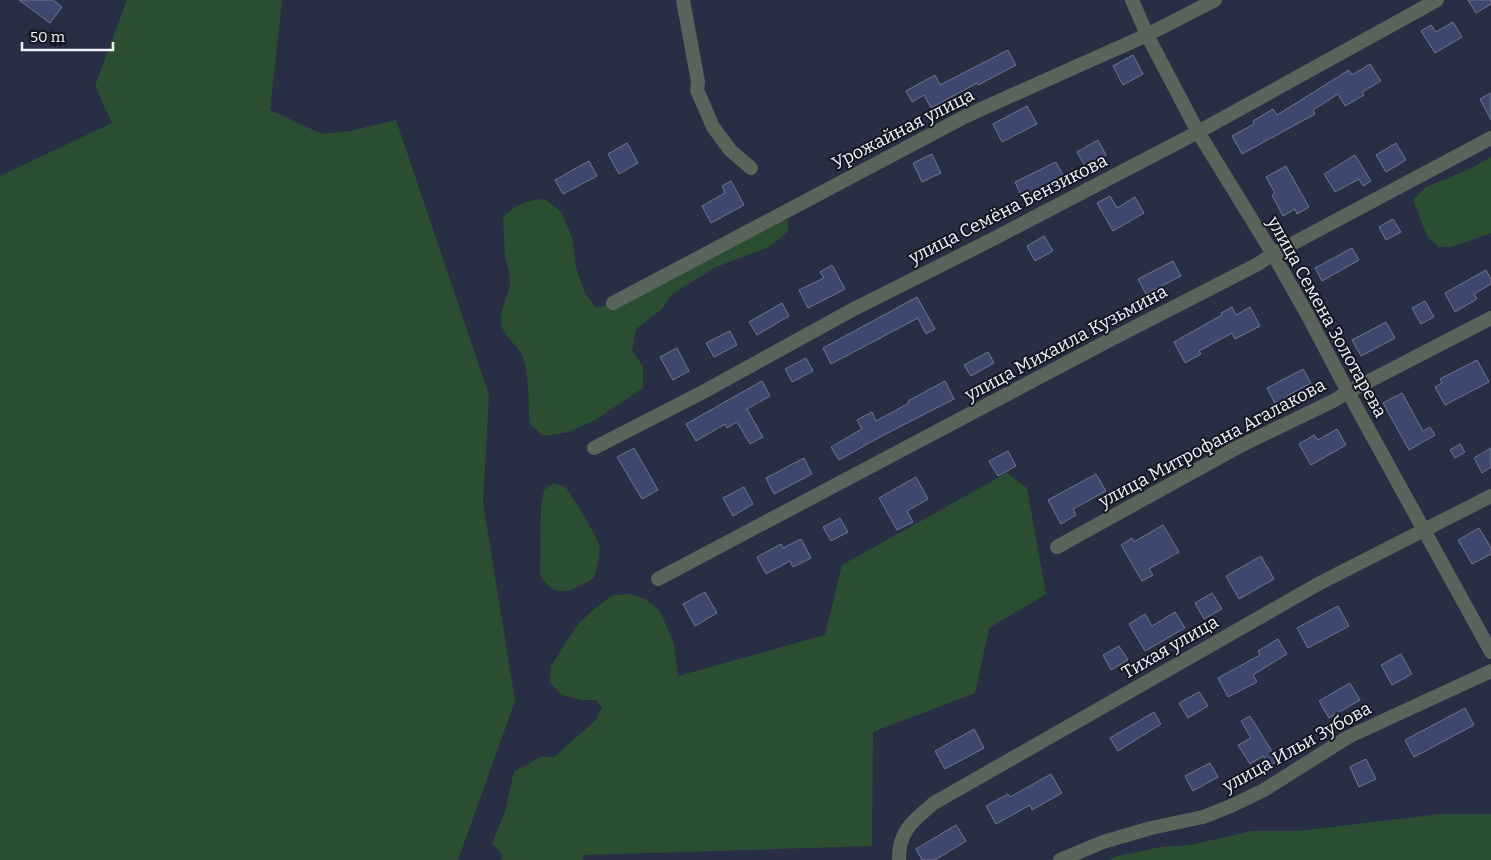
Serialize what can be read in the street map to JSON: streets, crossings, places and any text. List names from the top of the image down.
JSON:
{
  "streets": {
    "street": [
      "Урожайная улица",
      "улица Семёна Бензикова",
      "улица Семена Золотарева",
      "улица Михаила Кузьмина",
      "улица Митрофана Агалакова",
      "Тихая улица",
      "улица Ильи Зубова"
    ]
  },
  "crossings": [
    ["Урожайная улица", "улица Семена Золотарева"],
    ["улица Семёна Бензикова", "улица Семена Золотарева"],
    ["улица Семена Золотарева", "улица Михаила Кузьмина"],
    ["улица Семена Золотарева", "улица Митрофана Агалакова"],
    ["улица Семена Золотарева", "Тихая улица"]
  ],
  "scale_bar": "50 m"
}
